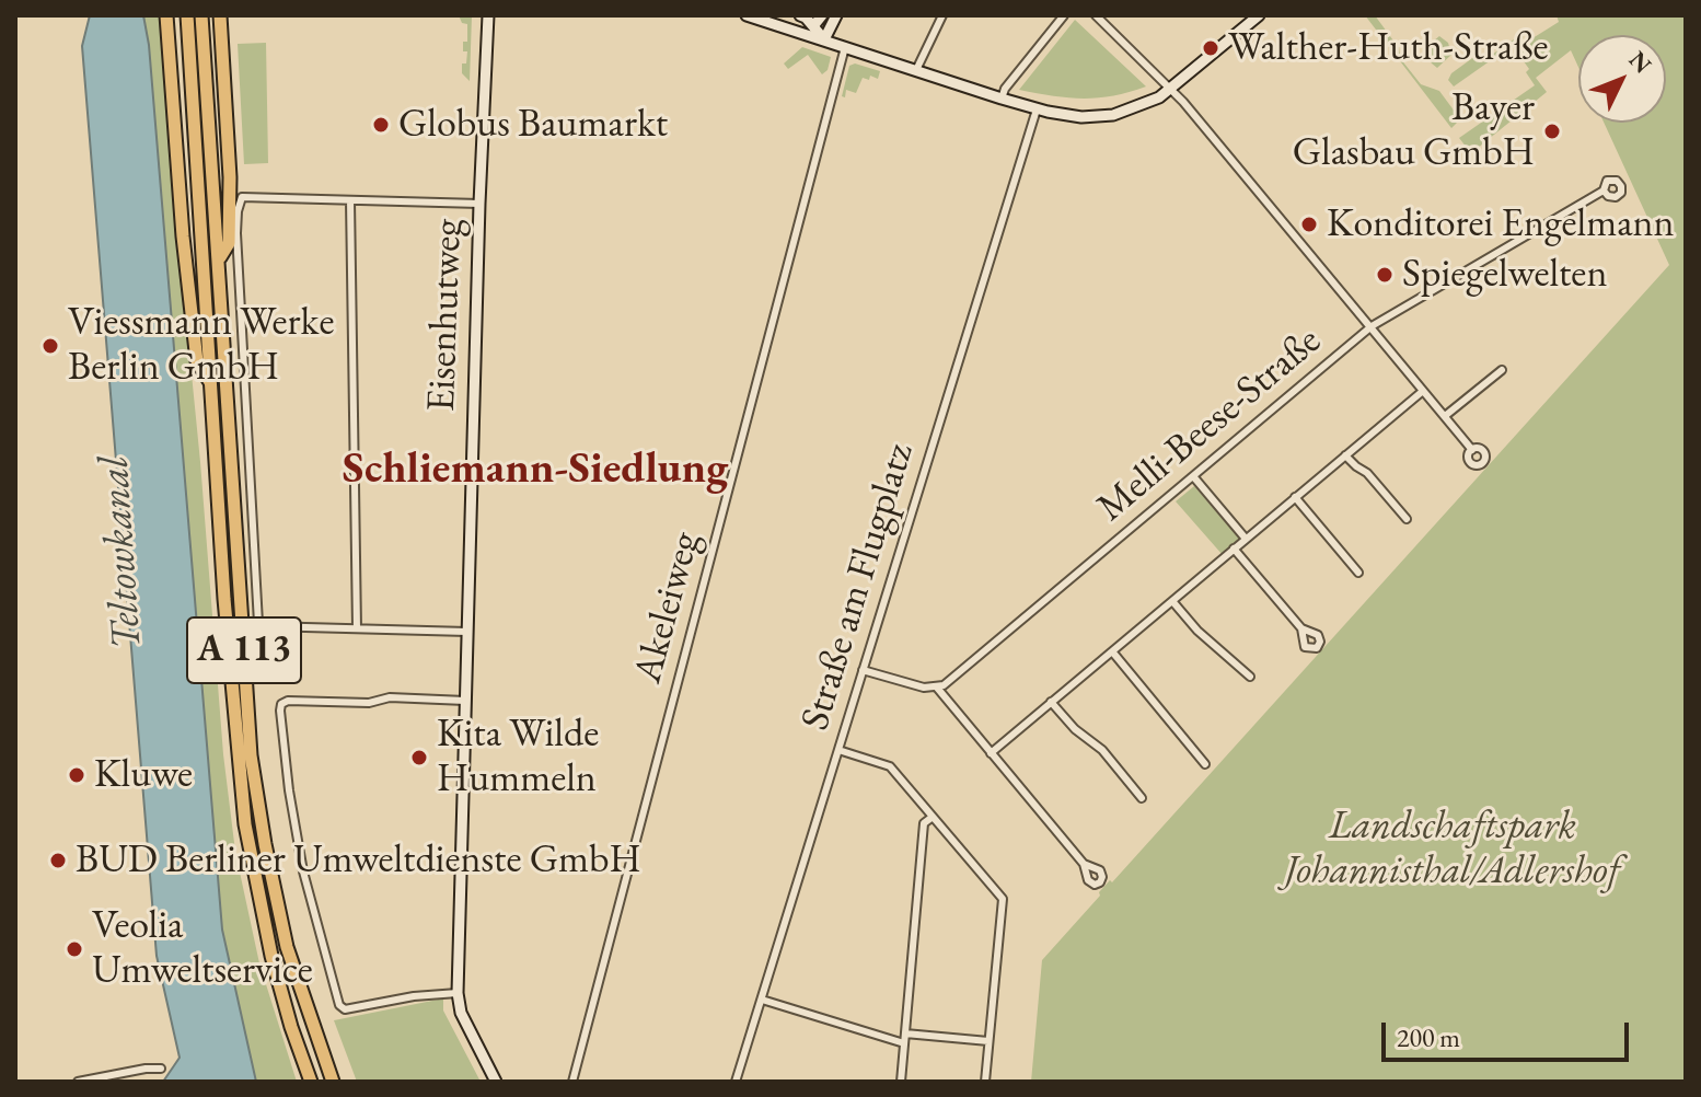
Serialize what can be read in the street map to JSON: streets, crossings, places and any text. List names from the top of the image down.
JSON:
{
  "streets": {
    "highway": ["A 113"],
    "street": [
      "Eisenhutweg",
      "Melli-Beese-Straße",
      "Straße am Flugplatz",
      "Akeleiweg"
    ]
  },
  "districts": ["Schliemann-Siedlung"],
  "water": ["Teltowkanal"],
  "parks": ["Landschaftspark Johannisthal/Adlershof"],
  "places": [
    "Walther-Huth-Straße",
    "Globus Baumarkt",
    "Bayer Glasbau GmbH",
    "Konditorei Engelmann",
    "Spiegelwelten",
    "Viessmann Werke Berlin GmbH",
    "Kita Wilde Hummeln",
    "Kluwe",
    "BUD Berliner Umweltdienste GmbH",
    "Veolia Umweltservice"
  ],
  "scale_bar": "200 m",
  "north": "top right"
}
